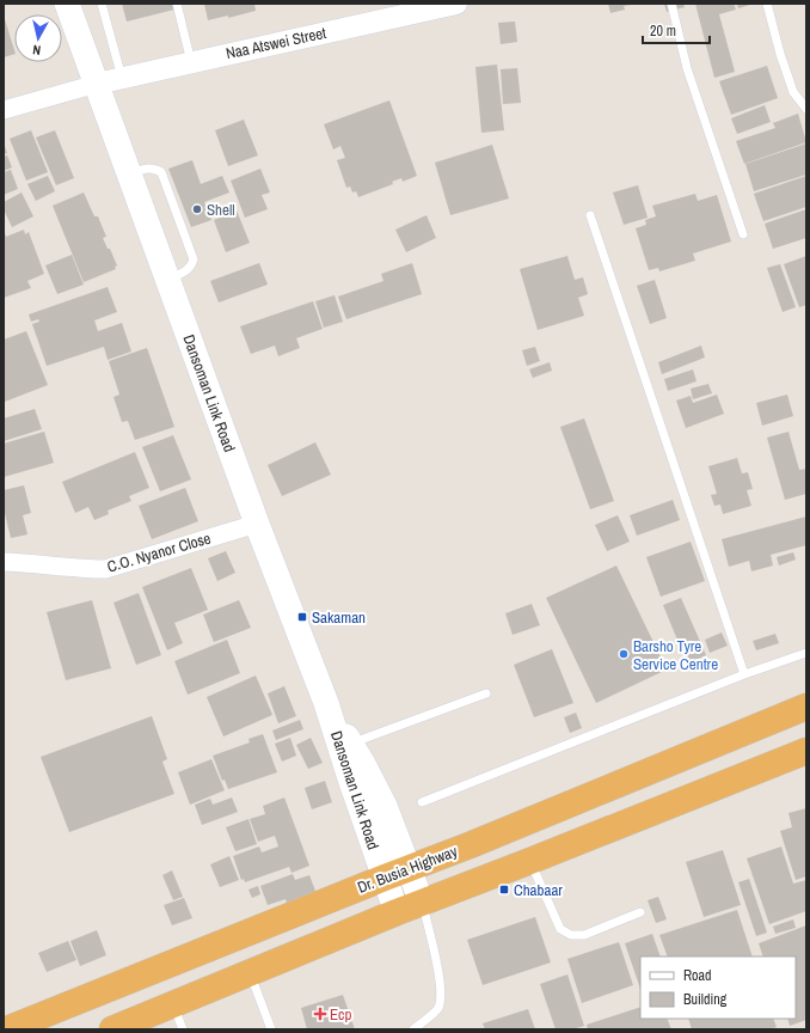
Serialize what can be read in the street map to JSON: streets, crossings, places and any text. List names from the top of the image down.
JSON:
{
  "streets": {
    "highway": ["Dr. Busia Highway"],
    "main road": ["Dansoman Link Road"],
    "street": ["Naa Atswei Street", "C.O. Nyanor Close"]
  },
  "crossings": [
    ["Naa Atswei Street", "Dansoman Link Road"],
    ["Dansoman Link Road", "C.O. Nyanor Close"],
    ["Dansoman Link Road", "Dr. Busia Highway"]
  ],
  "places": {
    "other": ["Shell", "Barsho Tyre Service Centre"],
    "transit": ["Sakaman", "Chabaar"],
    "health": ["Ecp"]
  },
  "legend": ["Road", "Building"],
  "scale_bar": "20 m",
  "north": "bottom"
}
